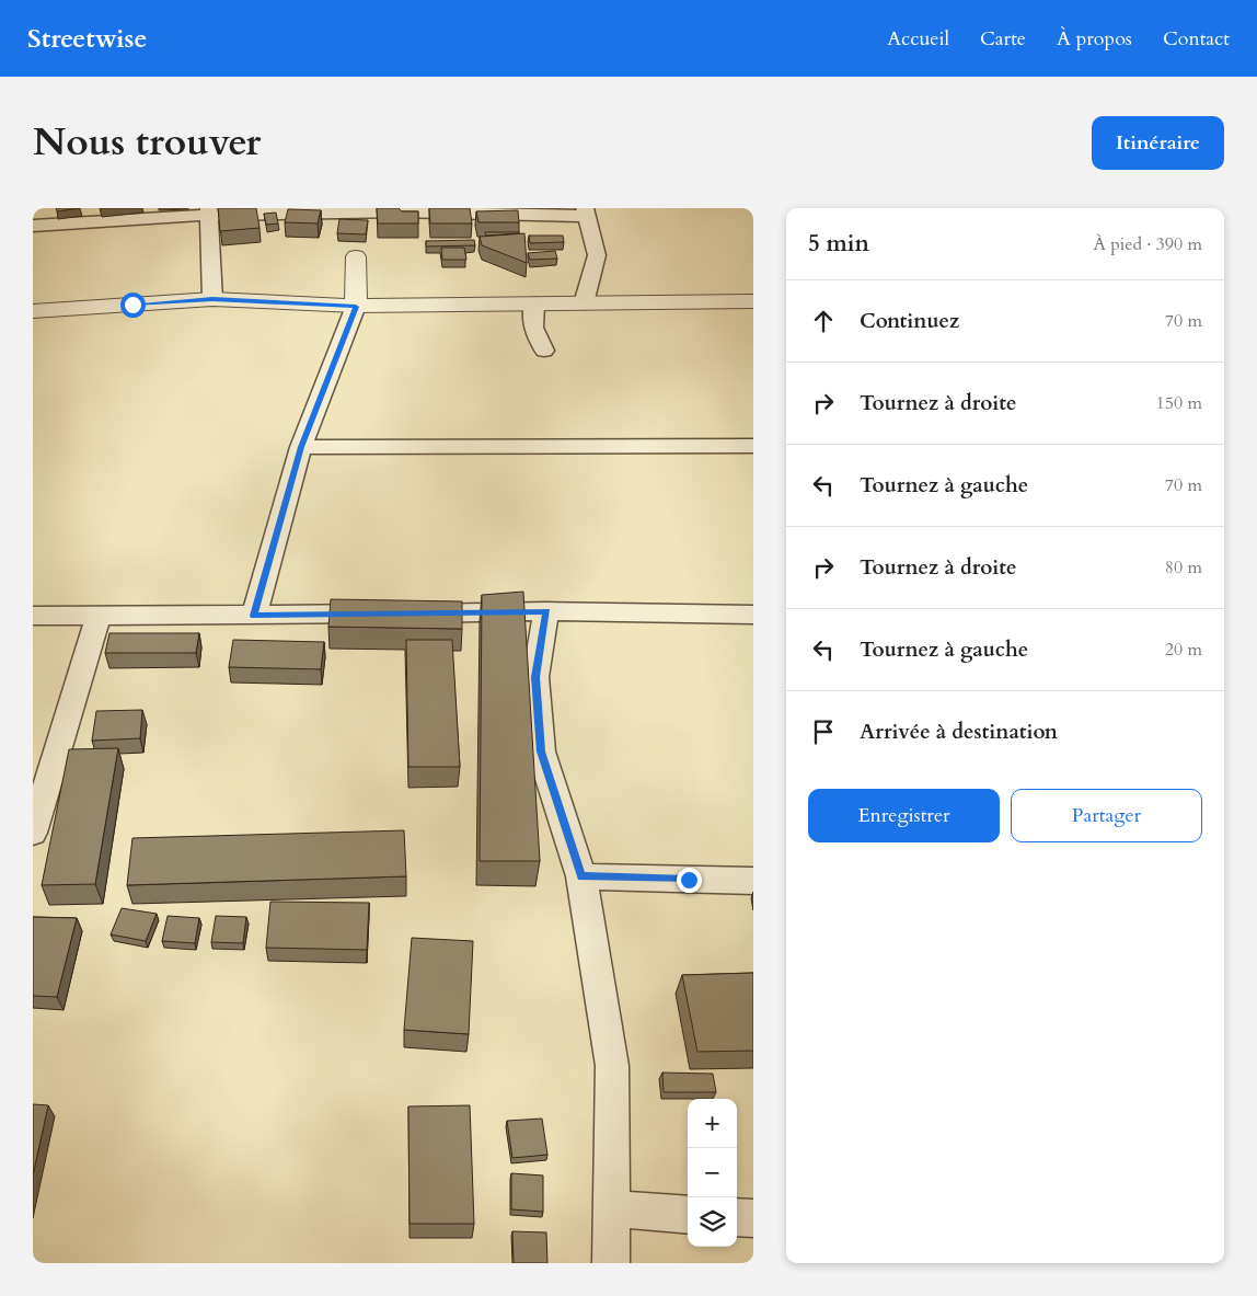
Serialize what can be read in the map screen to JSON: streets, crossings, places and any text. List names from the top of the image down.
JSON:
{
  "page": {
    "header": "Streetwise",
    "nav": [
      "Accueil",
      "Carte",
      "À propos",
      "Contact"
    ],
    "title": "Nous trouver",
    "buttons": [
      "Itinéraire",
      ["Enregistrer", "Partager"]
    ],
    "heading": ["5 min", "À pied · 390 m"],
    "list": [
      ["Continuez", "70 m"],
      ["Tournez à droite", "150 m"],
      ["Tournez à gauche", "70 m"],
      ["Tournez à droite", "80 m"],
      ["Tournez à gauche", "20 m"],
      "Arrivée à destination"
    ],
    "map_buttons": ["+", "−"]
  }
}
